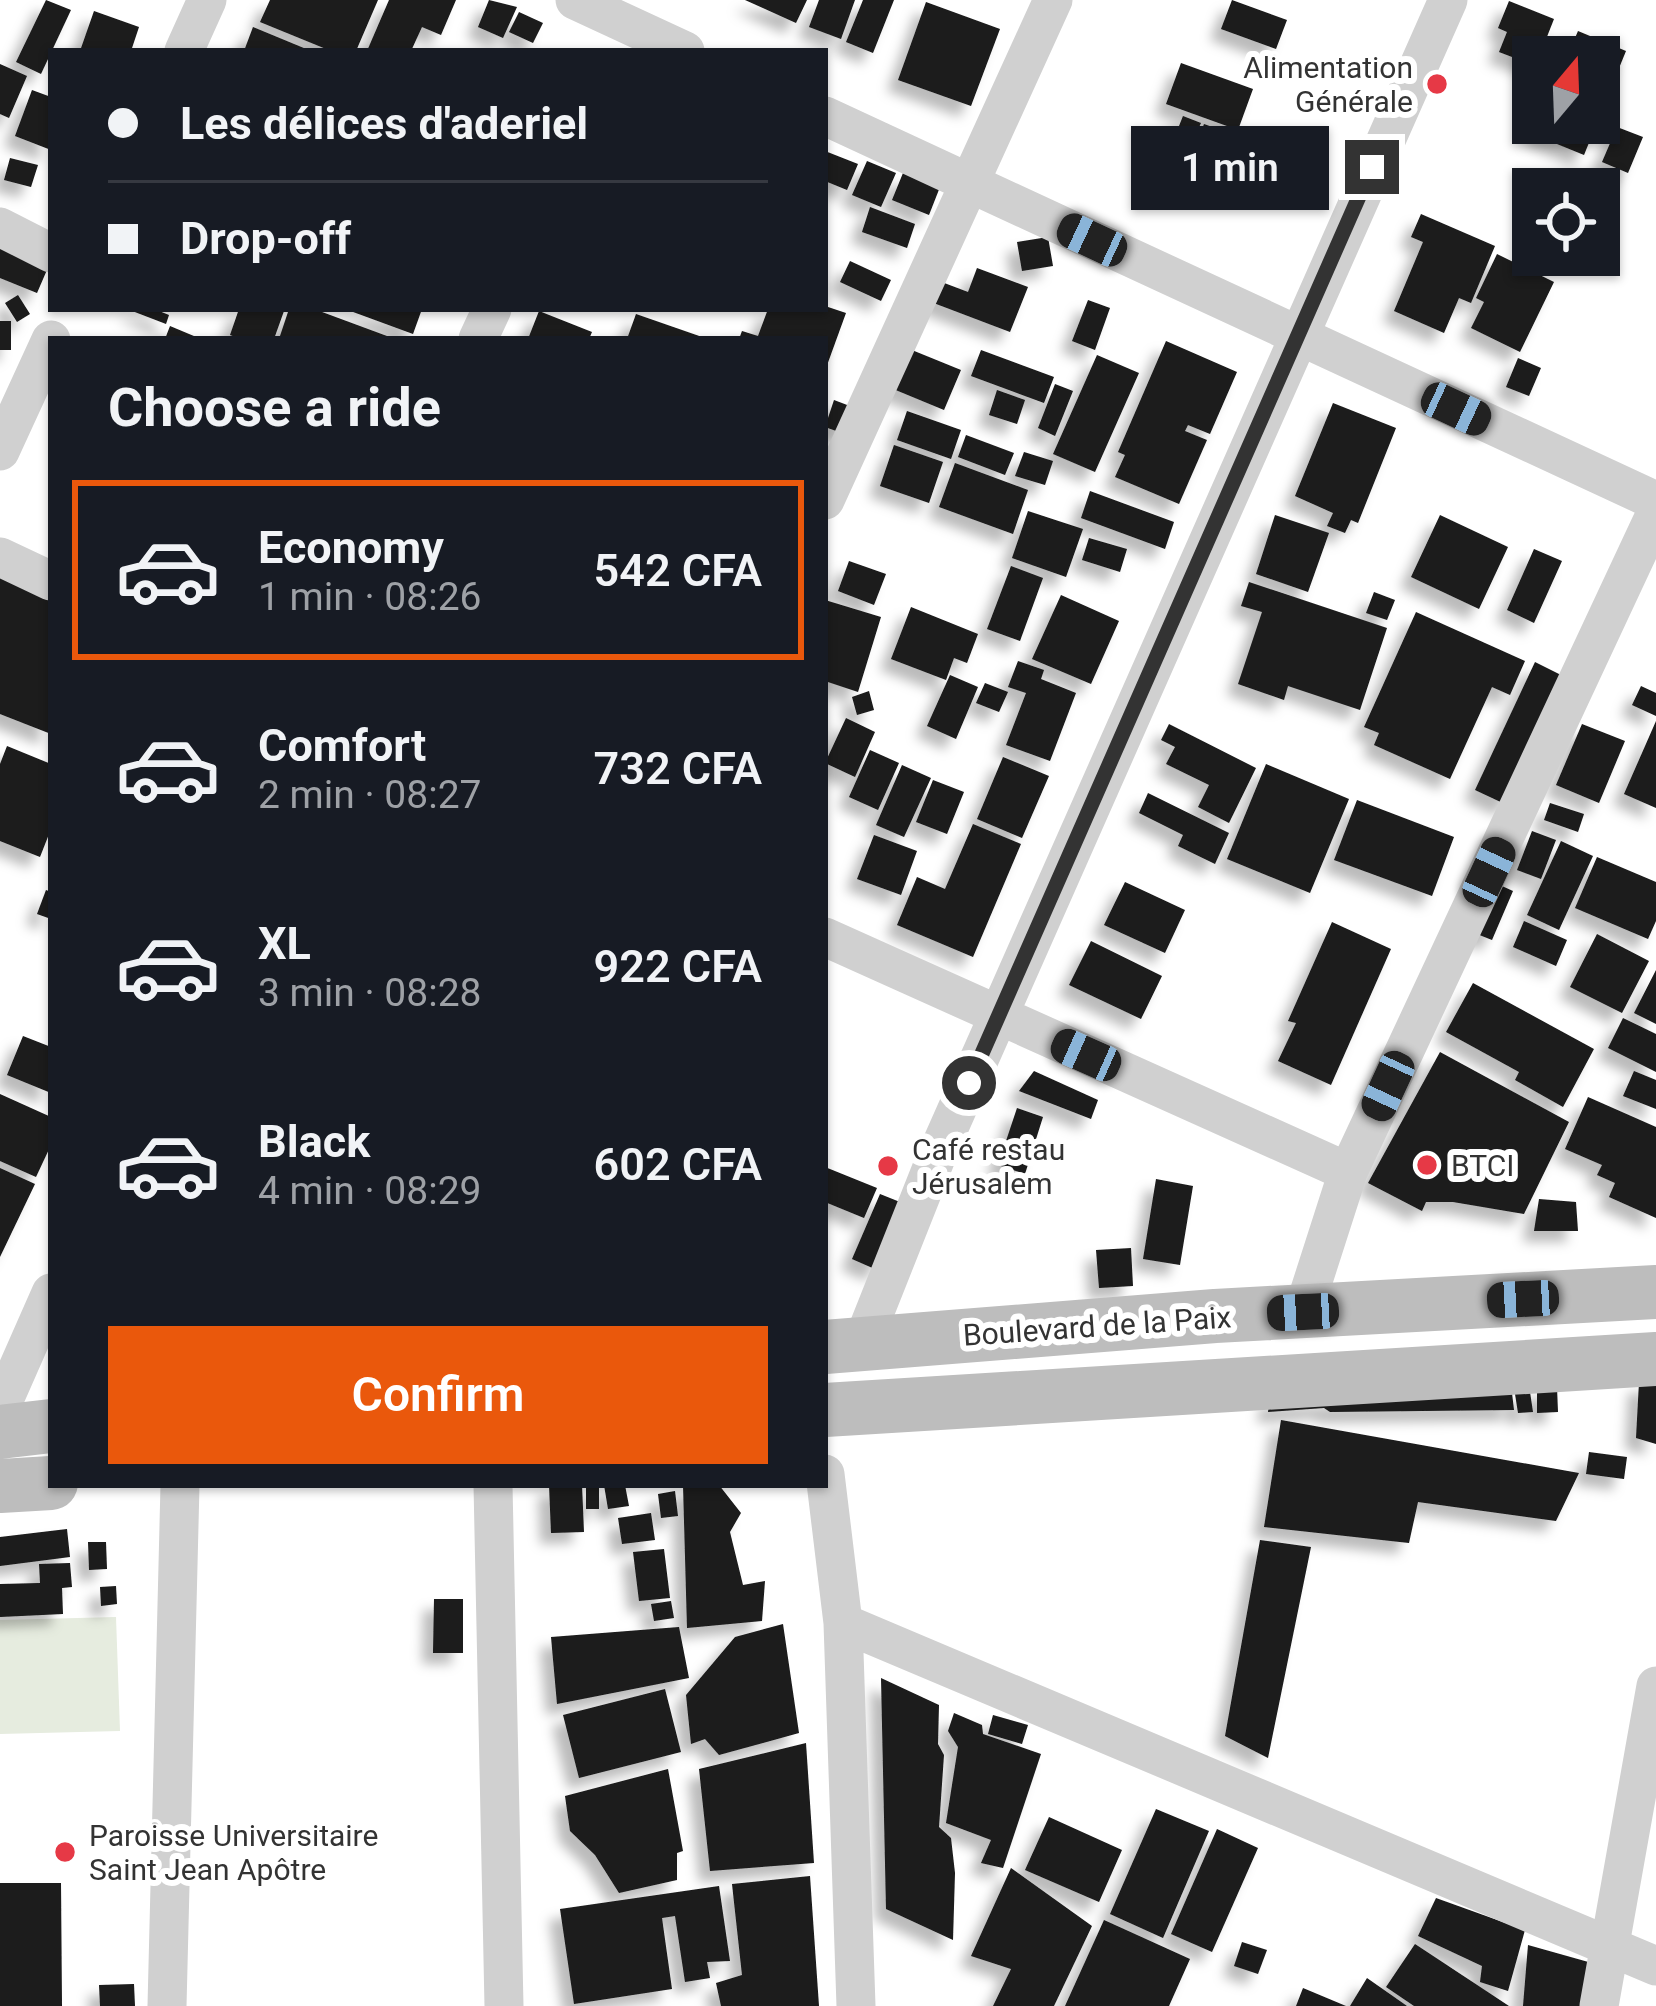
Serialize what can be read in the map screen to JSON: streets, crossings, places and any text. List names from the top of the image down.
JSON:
{
  "streets": {
    "main road": ["Boulevard de la Paix"]
  },
  "places": [
    "Alimentation Générale",
    "BTCI",
    "Café restau Jérusalem",
    "Paroisse Universitaire Saint Jean Apôtre"
  ],
  "north": "top",
  "page": {
    "banner": ["Les délices d'aderiel", "Drop-off"],
    "bubble": "1 min",
    "heading": "Choose a ride",
    "list": [
      {
        "name": "Economy",
        "note": "1 min · 08:26",
        "value": "542 CFA"
      },
      {
        "name": "Comfort",
        "note": "2 min · 08:27",
        "value": "732 CFA"
      },
      {
        "name": "XL",
        "note": "3 min · 08:28",
        "value": "922 CFA"
      },
      {
        "name": "Black",
        "note": "4 min · 08:29",
        "value": "602 CFA"
      }
    ],
    "buttons": "Confirm"
  }
}
